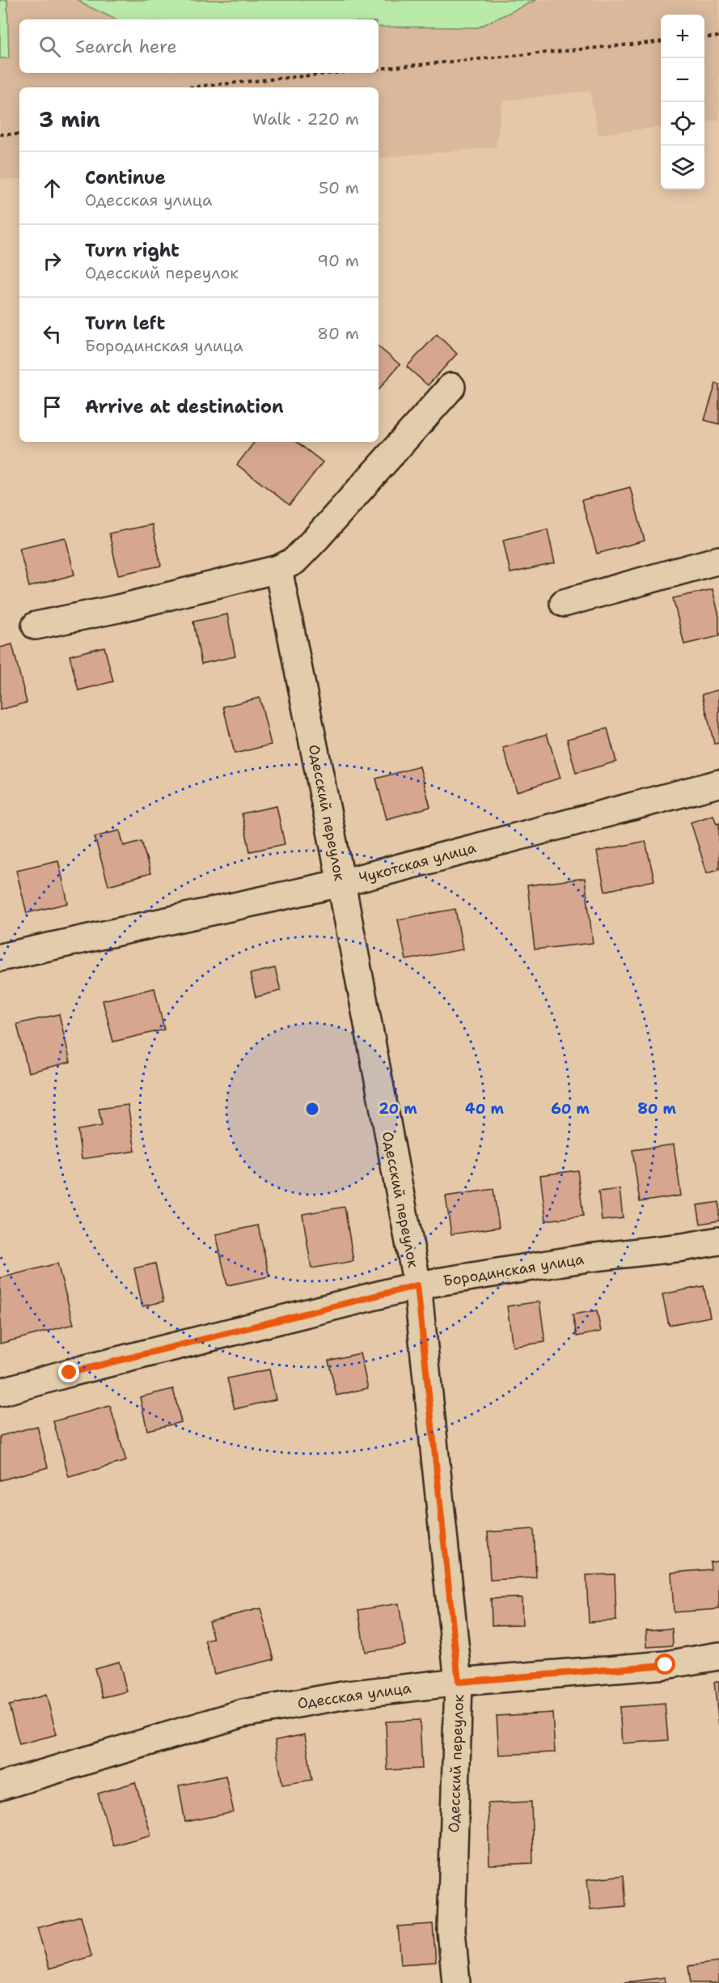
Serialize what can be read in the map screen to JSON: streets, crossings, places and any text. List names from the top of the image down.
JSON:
{
  "streets": {
    "street": [
      "Одесский переулок",
      "Чукотская улица",
      "Бородинская улица",
      "Одесская улица"
    ]
  },
  "crossings": [
    ["Одесский переулок", "Чукотская улица"],
    ["Одесский переулок", "Бородинская улица"],
    ["Одесский переулок", "Одесская улица"]
  ],
  "page": {
    "map_buttons": ["+", "−"],
    "search": "Search here",
    "heading": ["3 min", "Walk · 220 m"],
    "list": [
      ["Continue", "Одесская улица", "50 m"],
      ["Turn right", "Одесский переулок", "90 m"],
      ["Turn left", "Бородинская улица", "80 m"],
      "Arrive at destination"
    ]
  },
  "rings": [
    "20 m",
    "40 m",
    "60 m",
    "80 m"
  ]
}
